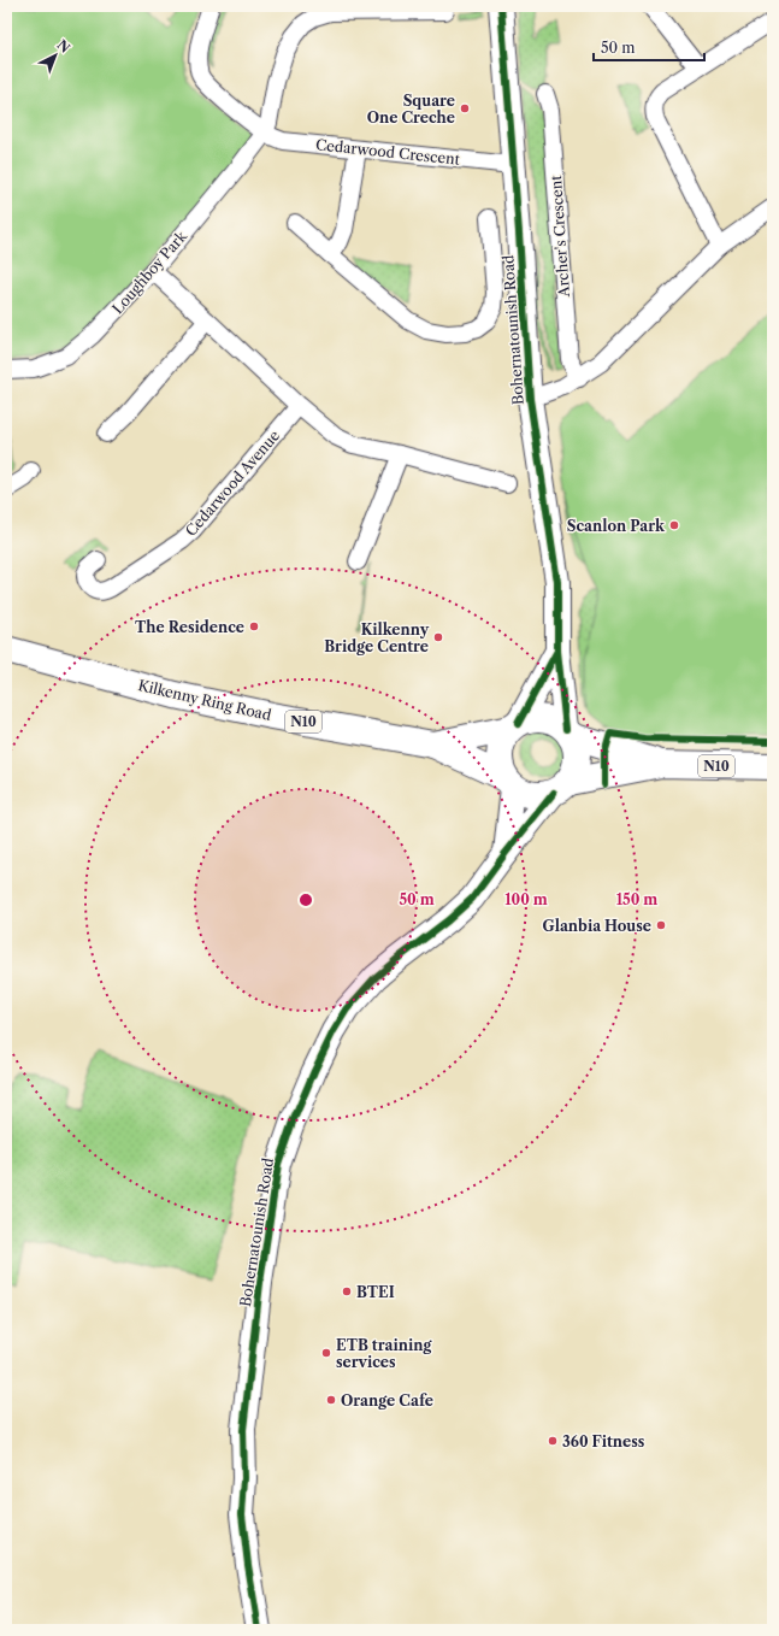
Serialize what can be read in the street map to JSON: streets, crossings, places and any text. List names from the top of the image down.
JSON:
{
  "streets": {
    "highway": ["Kilkenny Ring Road", "N10"],
    "street": [
      "Cedarwood Crescent",
      "Archer's Crescent",
      "Loughboy Park",
      "Bohernatounish Road",
      "Cedarwood Avenue"
    ]
  },
  "crossings": [
    ["Cedarwood Crescent", "Loughboy Park"],
    ["Cedarwood Crescent", "Bohernatounish Road"],
    ["Bohernatounish Road", "Kilkenny Ring Road"],
    ["Bohernatounish Road", "N10"],
    ["Kilkenny Ring Road", "N10"]
  ],
  "places": [
    "Square One Creche",
    "Scanlon Park",
    "The Residence",
    "Kilkenny Bridge Centre",
    "Glanbia House",
    "BTEI",
    "ETB training services",
    "Orange Cafe",
    "360 Fitness"
  ],
  "scale_bar": "50 m",
  "north": "top right",
  "rings": ["50 m", "100 m", "150 m"]
}
